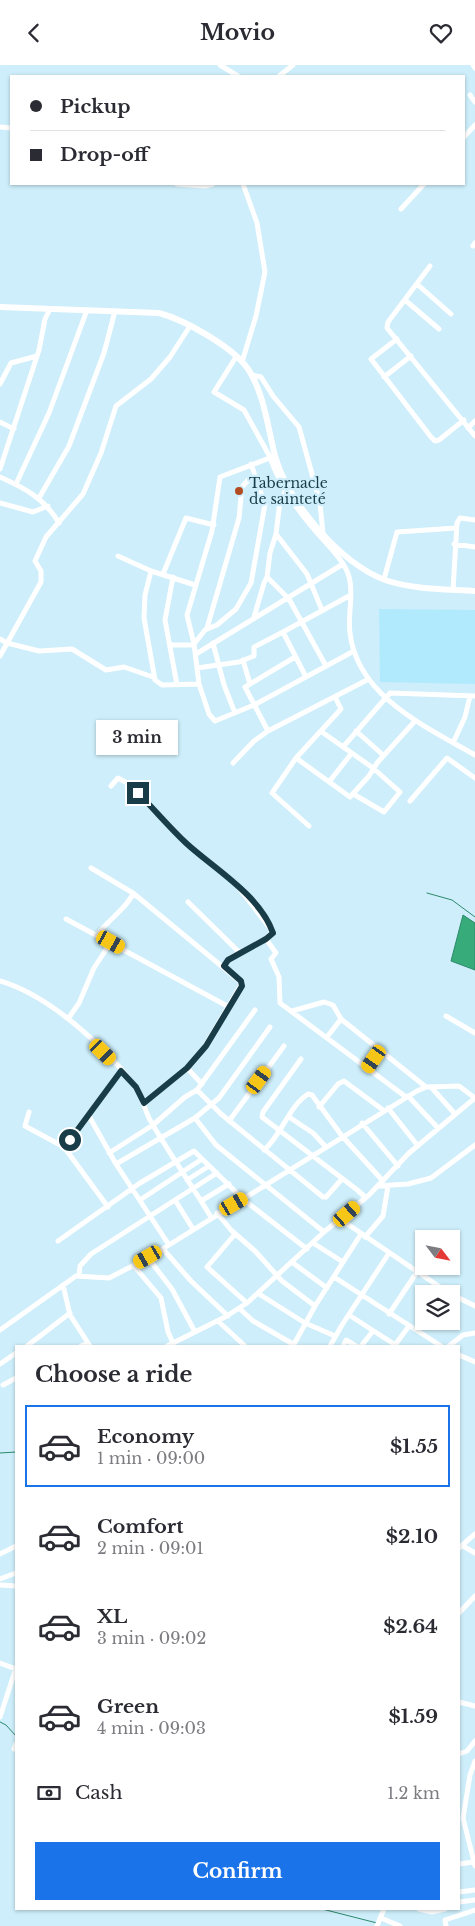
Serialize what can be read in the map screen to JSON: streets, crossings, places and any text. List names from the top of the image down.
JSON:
{
  "places": ["Tabernacle de sainteté"],
  "north": "bottom right",
  "page": {
    "header": "Movio",
    "banner": ["Pickup", "Drop-off"],
    "bubble": "3 min",
    "heading": "Choose a ride",
    "list": [
      {
        "name": "Economy",
        "note": "1 min · 09:00",
        "value": "$1.55"
      },
      {
        "name": "Comfort",
        "note": "2 min · 09:01",
        "value": "$2.10"
      },
      {
        "name": "XL",
        "note": "3 min · 09:02",
        "value": "$2.64"
      },
      {
        "name": "Green",
        "note": "4 min · 09:03",
        "value": "$1.59"
      }
    ],
    "pay": ["Cash", "1.2 km"],
    "buttons": "Confirm"
  }
}
